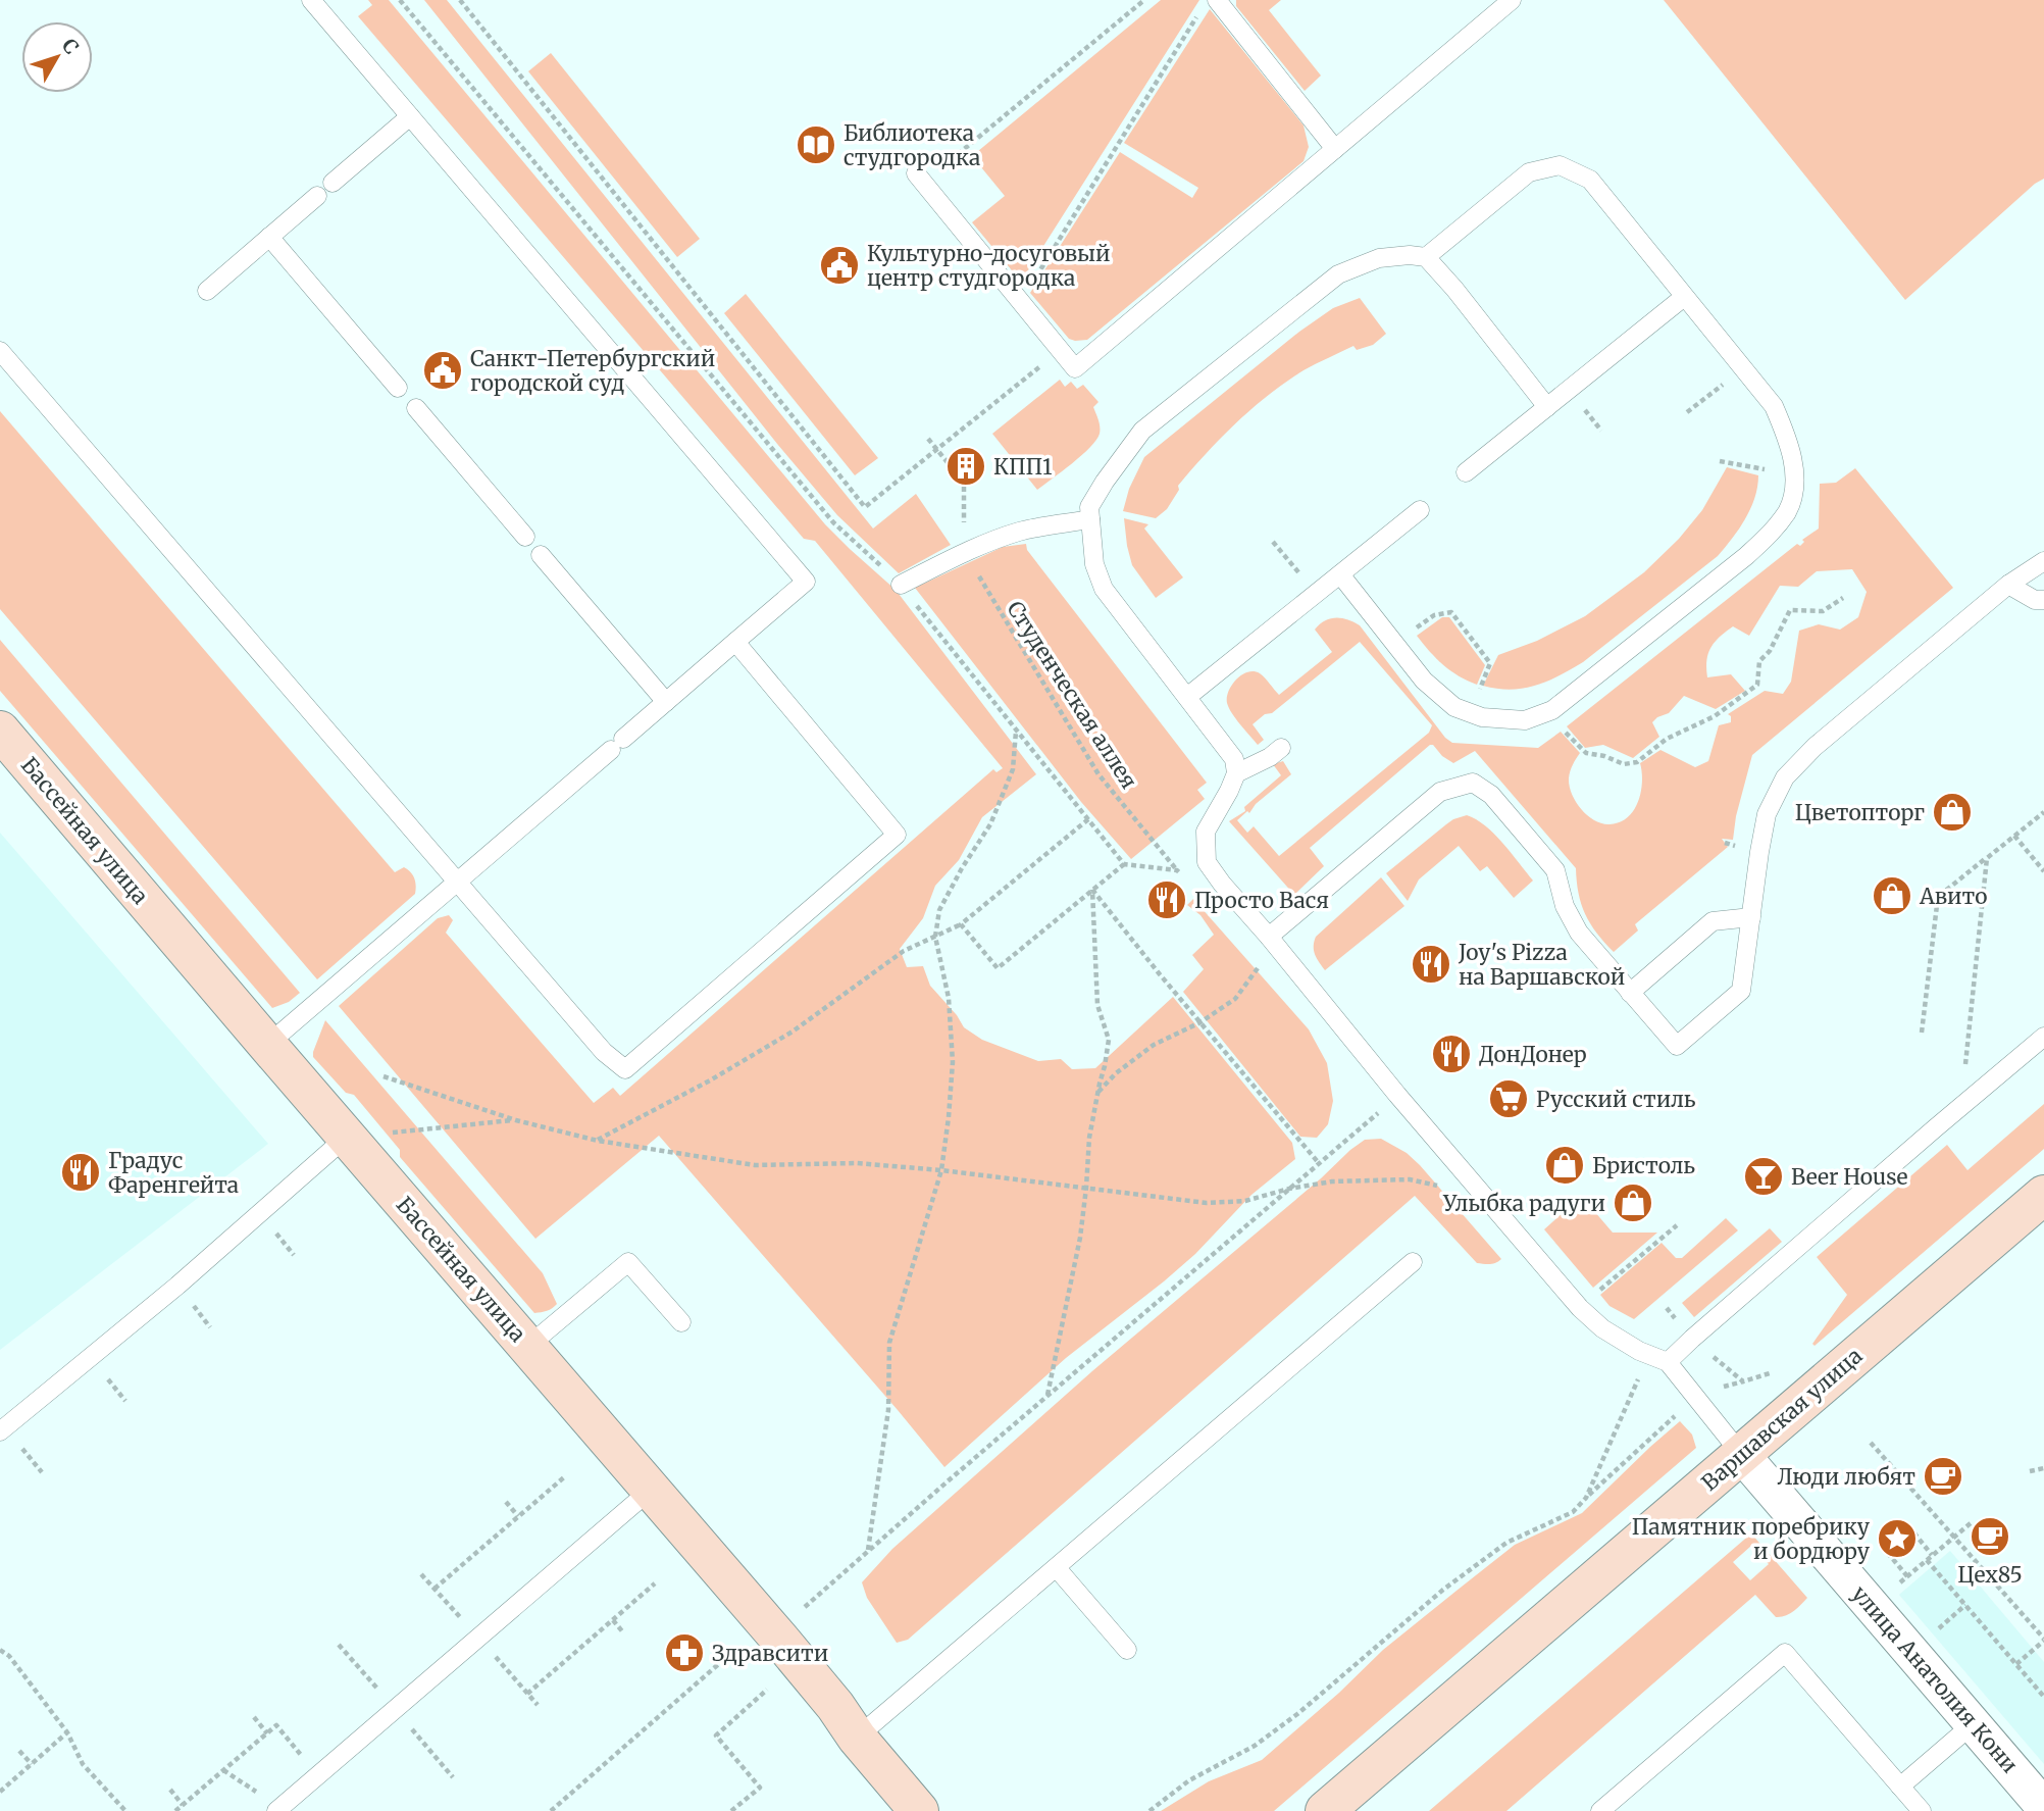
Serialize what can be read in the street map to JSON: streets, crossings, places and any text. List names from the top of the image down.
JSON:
{
  "streets": {
    "street": ["Бассейная улица", "Варшавская улица", "улица Анатолия Кони"],
    "path": ["Студенческая аллея"]
  },
  "crossings": [
    ["Варшавская улица", "улица Анатолия Кони"]
  ],
  "places": {
    "library": ["Библиотека студгородка"],
    "public building": ["Культурно-досуговый центр студгородка", "Санкт-Петербургский городской суд"],
    "building": ["КПП1"],
    "shop": [
      "Цветопторг",
      "Авито",
      "Бристоль",
      "Улыбка радуги"
    ],
    "restaurant": [
      "Просто Вася",
      "Joy's Pizza на Варшавской",
      "ДонДонер",
      "Градус Фаренгейта"
    ],
    "supermarket": ["Русский стиль"],
    "bar": ["Beer House"],
    "cafe": ["Люди любят", "Цех85"],
    "place": ["Памятник поребрику и бордюру"],
    "pharmacy": ["Здравсити"]
  },
  "north": "top right"
}
